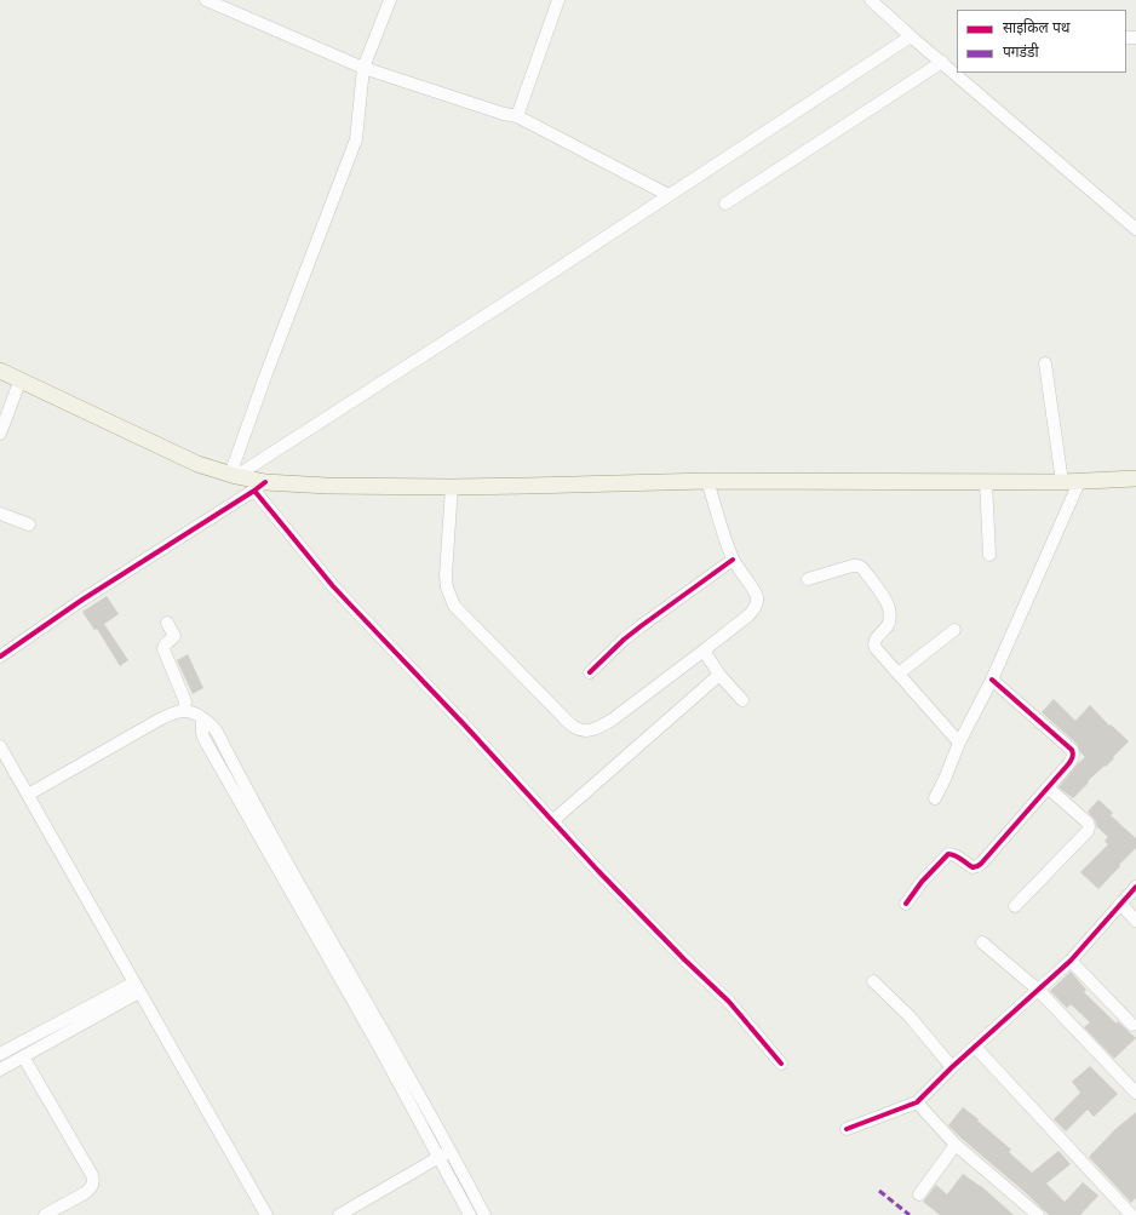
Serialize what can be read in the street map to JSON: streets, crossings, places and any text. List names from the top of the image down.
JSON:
{
  "legend": ["साइकिल पथ", "पगडंडी"]
}
